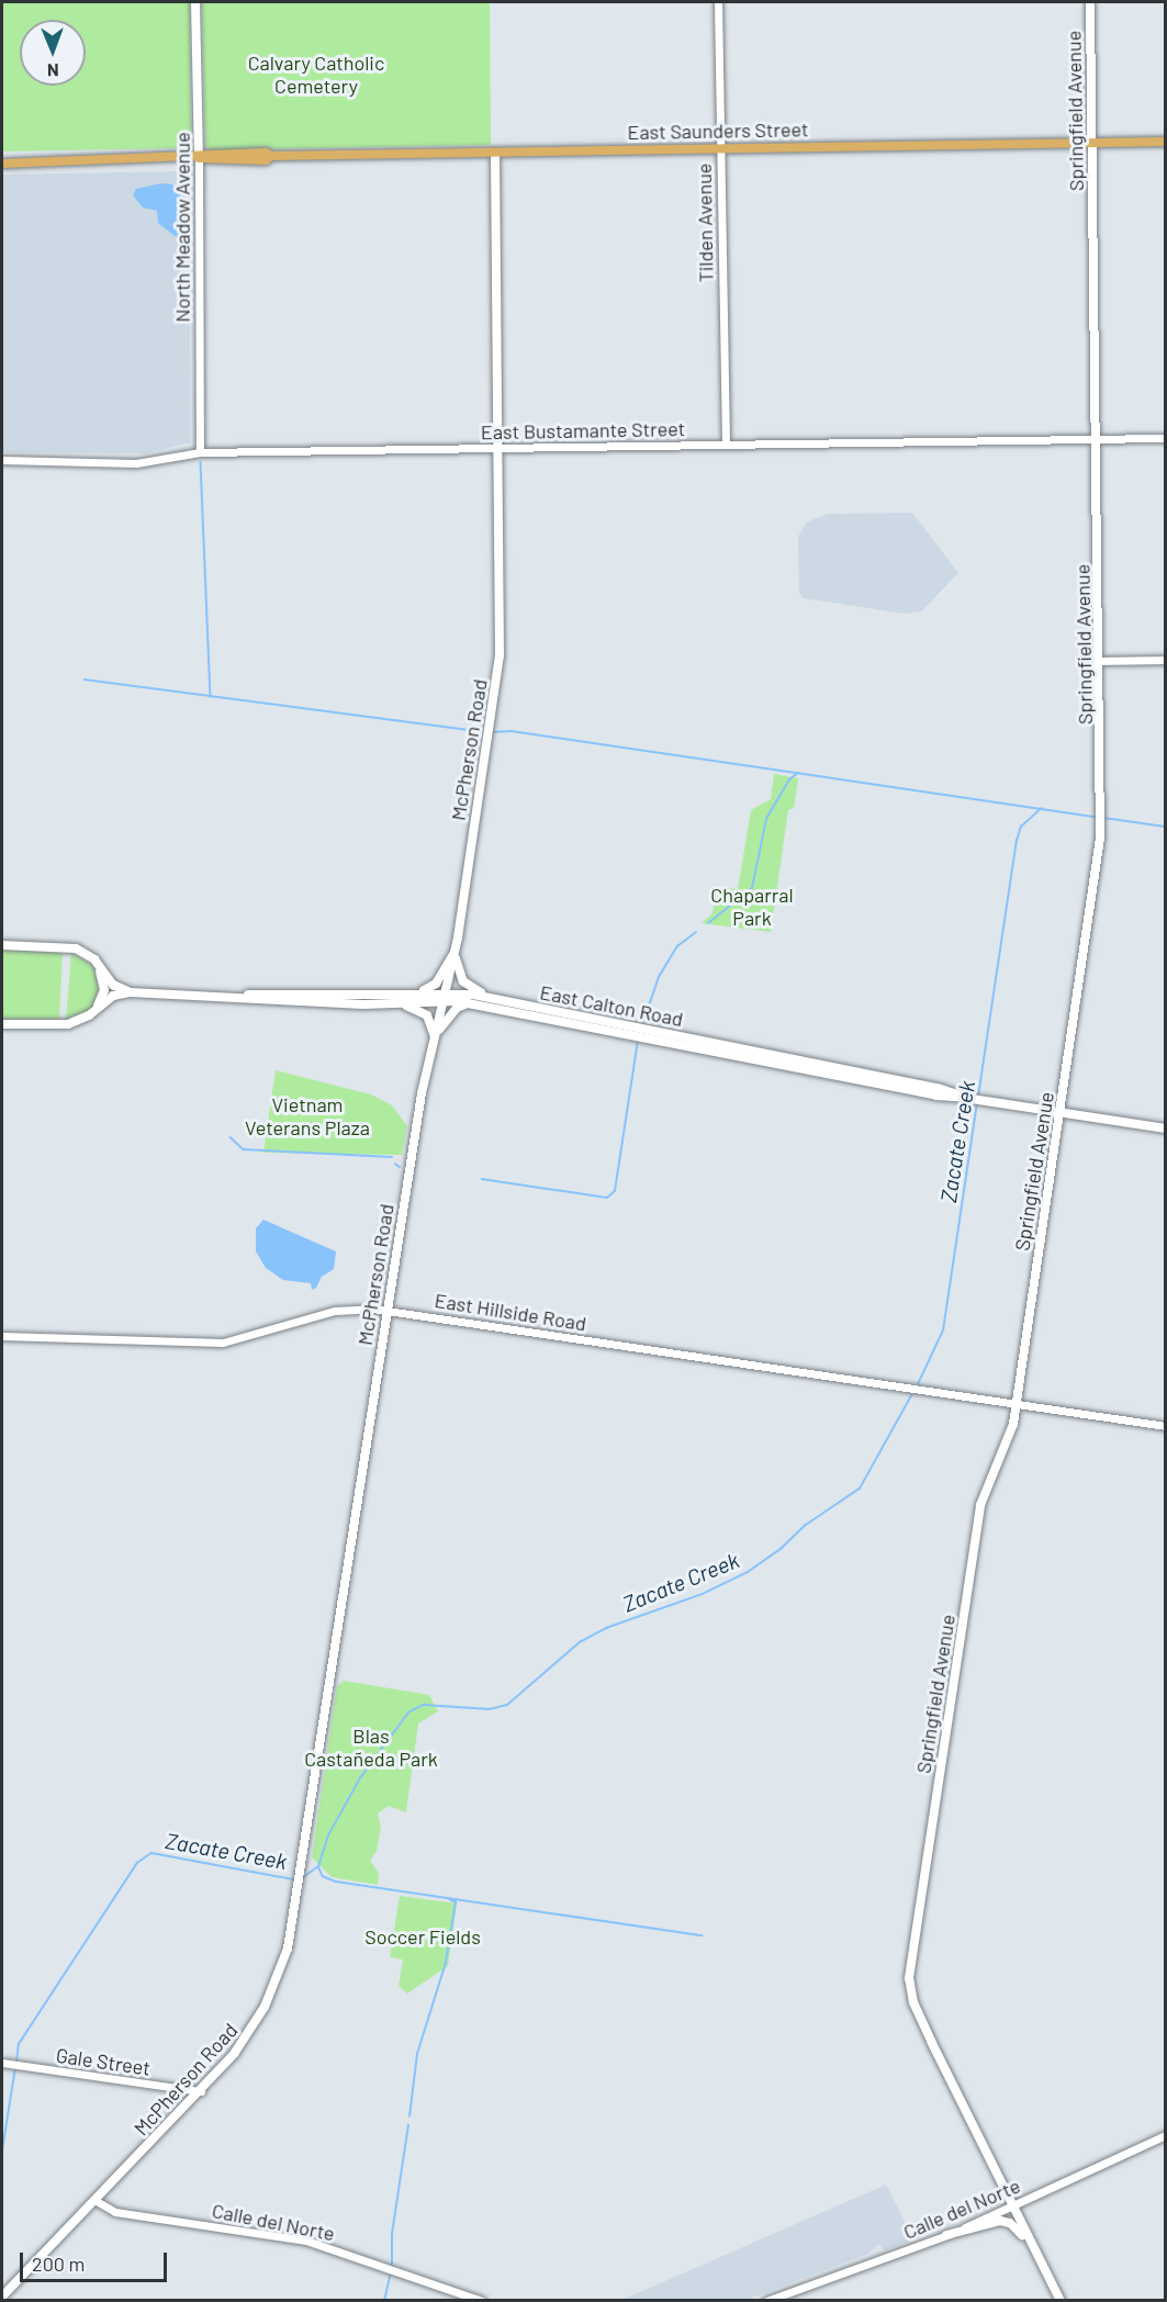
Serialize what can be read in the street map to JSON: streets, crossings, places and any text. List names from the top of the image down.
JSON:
{
  "streets": {
    "main road": [
      "Springfield Avenue",
      "East Saunders Street",
      "North Meadow Avenue",
      "McPherson Road",
      "East Calton Road"
    ],
    "street": [
      "Tilden Avenue",
      "East Bustamante Street",
      "East Hillside Road",
      "Gale Street",
      "Calle del Norte"
    ]
  },
  "crossings": [
    ["Springfield Avenue", "East Saunders Street"],
    ["Springfield Avenue", "East Bustamante Street"],
    ["Springfield Avenue", "East Calton Road"],
    ["Springfield Avenue", "East Hillside Road"],
    ["Springfield Avenue", "Calle del Norte"],
    ["East Saunders Street", "Tilden Avenue"],
    ["East Saunders Street", "North Meadow Avenue"],
    ["East Saunders Street", "McPherson Road"],
    ["Tilden Avenue", "East Bustamante Street"],
    ["North Meadow Avenue", "East Bustamante Street"],
    ["East Bustamante Street", "McPherson Road"],
    ["McPherson Road", "East Calton Road"],
    ["McPherson Road", "East Hillside Road"],
    ["McPherson Road", "Gale Street"],
    ["McPherson Road", "Calle del Norte"]
  ],
  "water": ["Zacate Creek"],
  "parks": [
    "Calvary Catholic Cemetery",
    "Chaparral Park",
    "Vietnam Veterans Plaza",
    "Blas Castañeda Park",
    "Soccer Fields"
  ],
  "scale_bar": "200 m",
  "north": "bottom"
}
